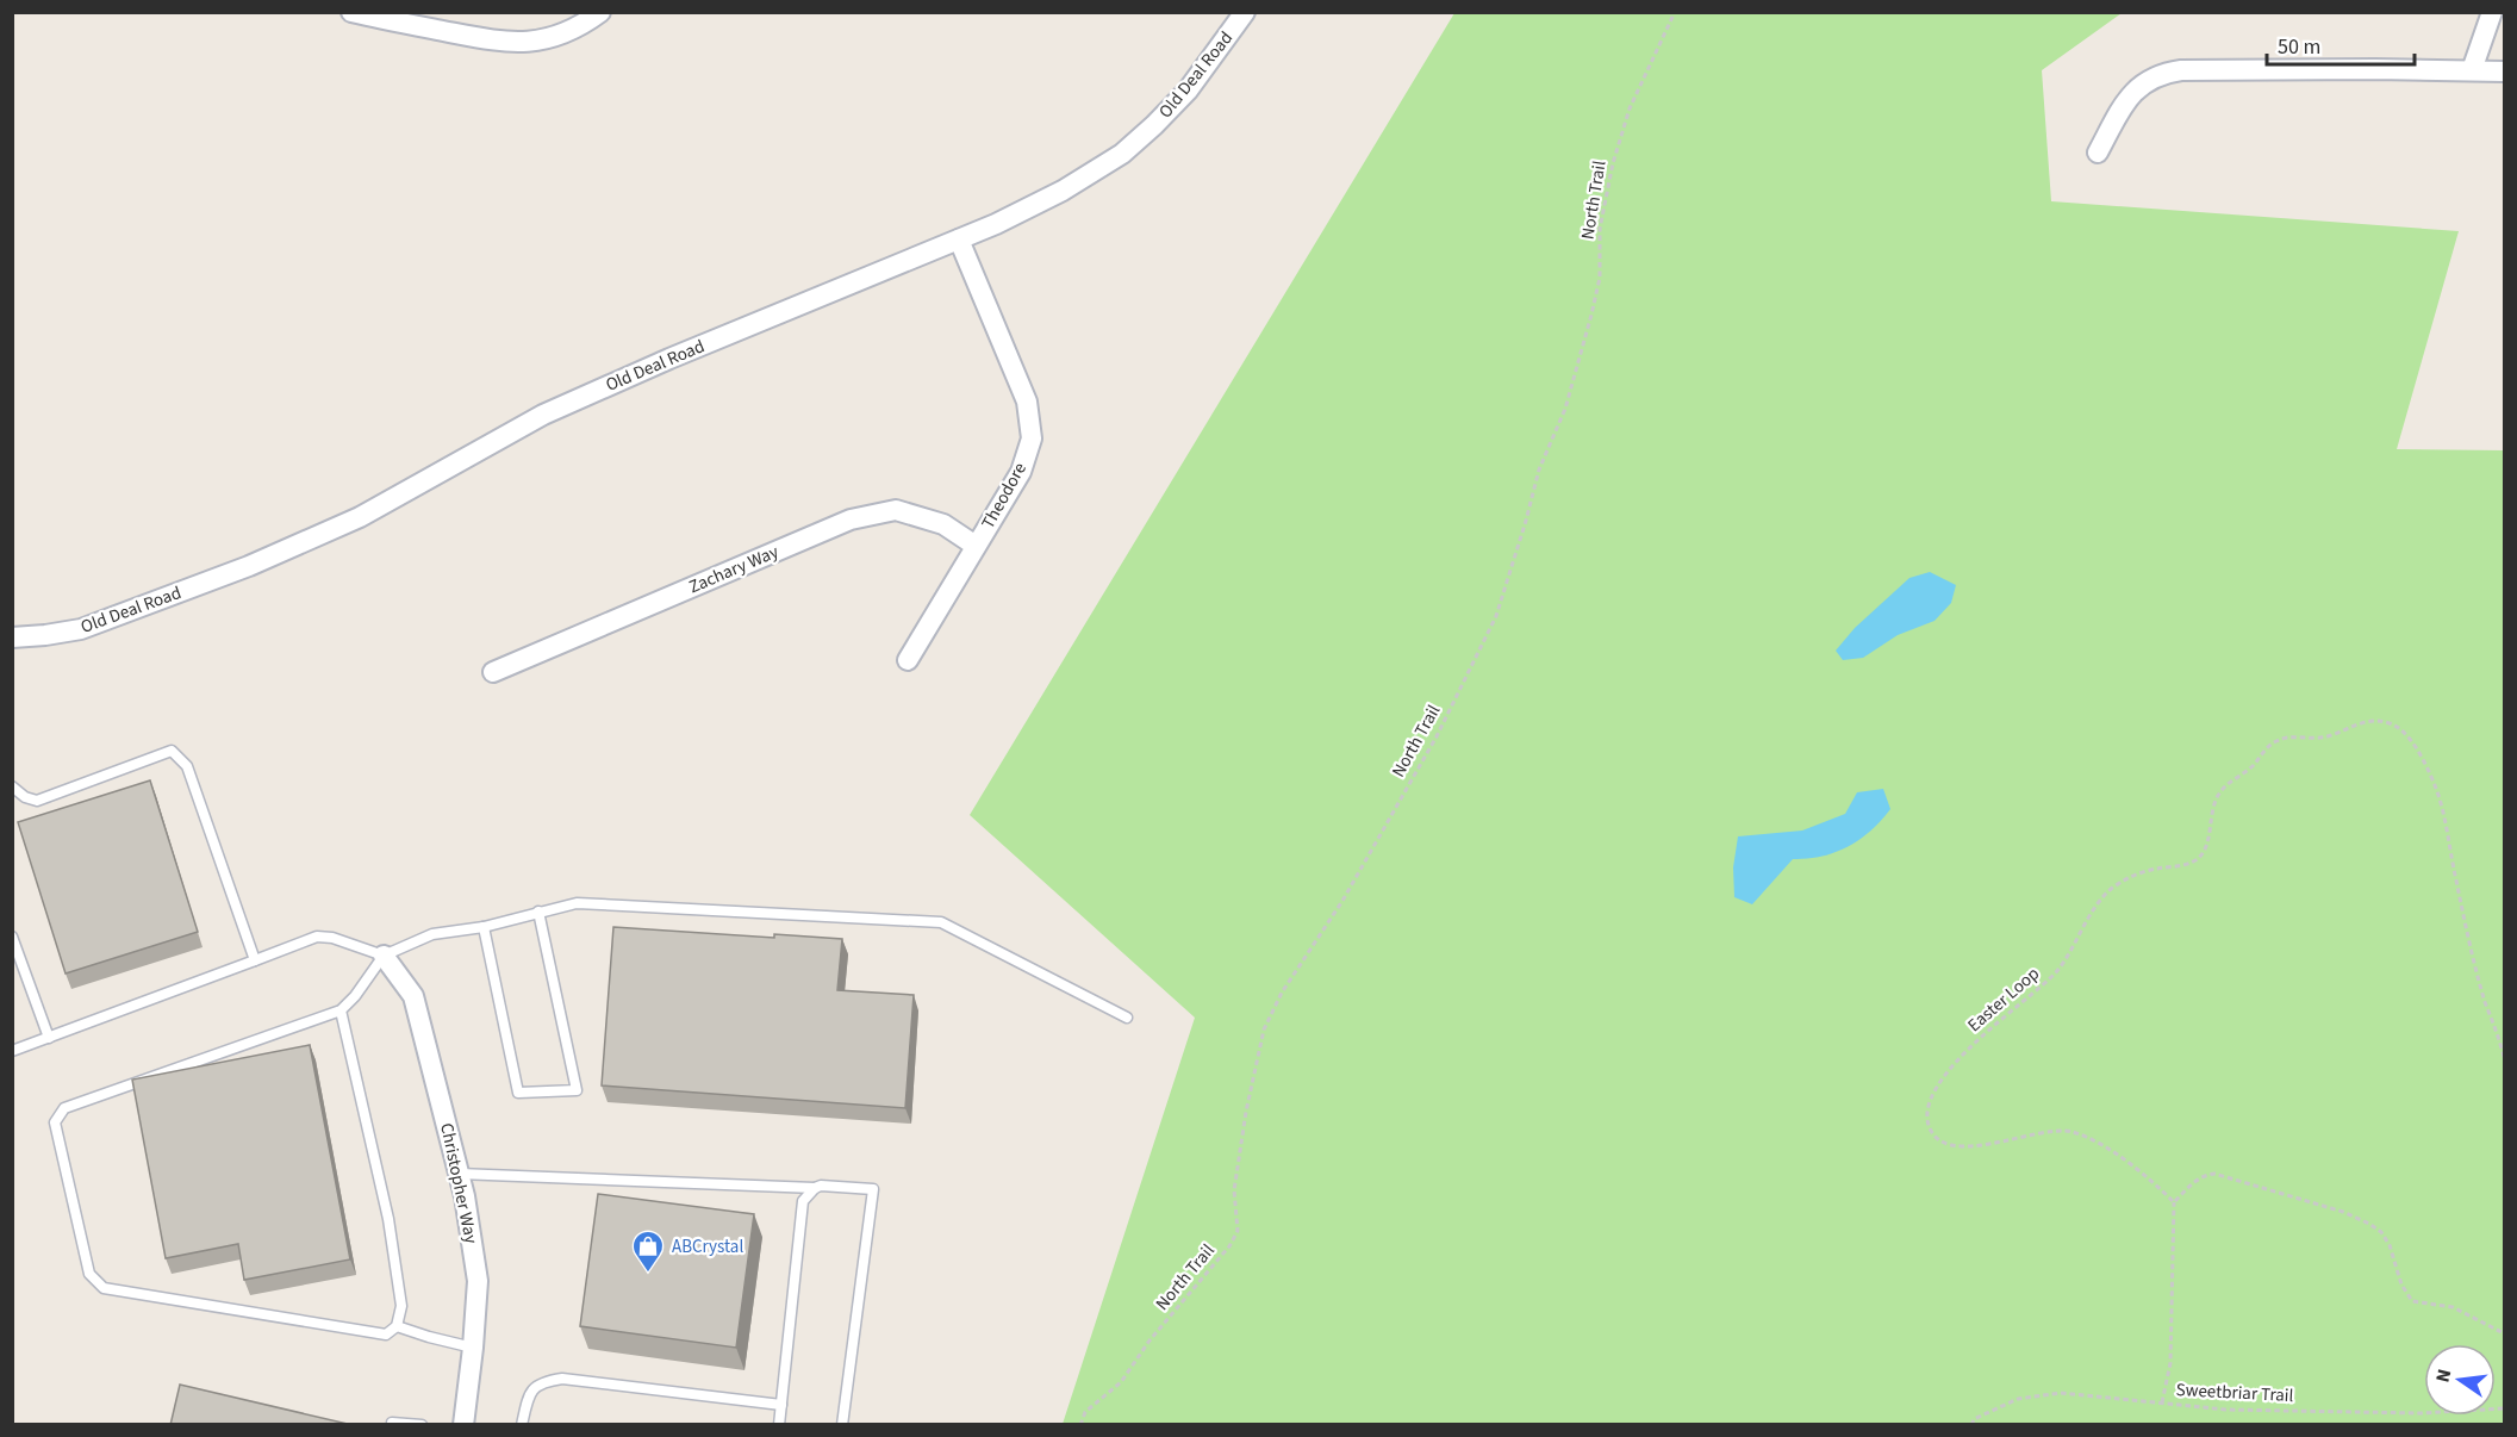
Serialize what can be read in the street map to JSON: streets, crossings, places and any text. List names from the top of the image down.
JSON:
{
  "streets": {
    "street": [
      "Old Deal Road",
      "Theodore",
      "Zachary Way",
      "Christopher Way"
    ],
    "path": ["North Trail", "Easter Loop", "Sweetbriar Trail"]
  },
  "crossings": [
    ["Old Deal Road", "Theodore"],
    ["Theodore", "Zachary Way"]
  ],
  "places": {
    "shop": ["ABCrystal"]
  },
  "scale_bar": "50 m",
  "north": "left"
}
